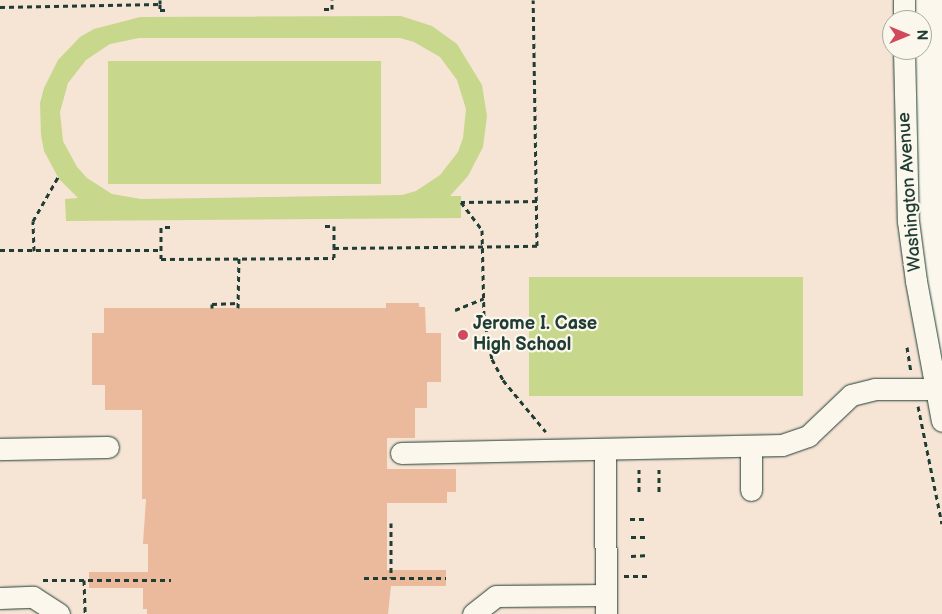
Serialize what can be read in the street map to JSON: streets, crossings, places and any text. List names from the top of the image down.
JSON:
{
  "streets": {
    "street": ["Washington Avenue"]
  },
  "places": ["Jerome I. Case High School"],
  "north": "right"
}
